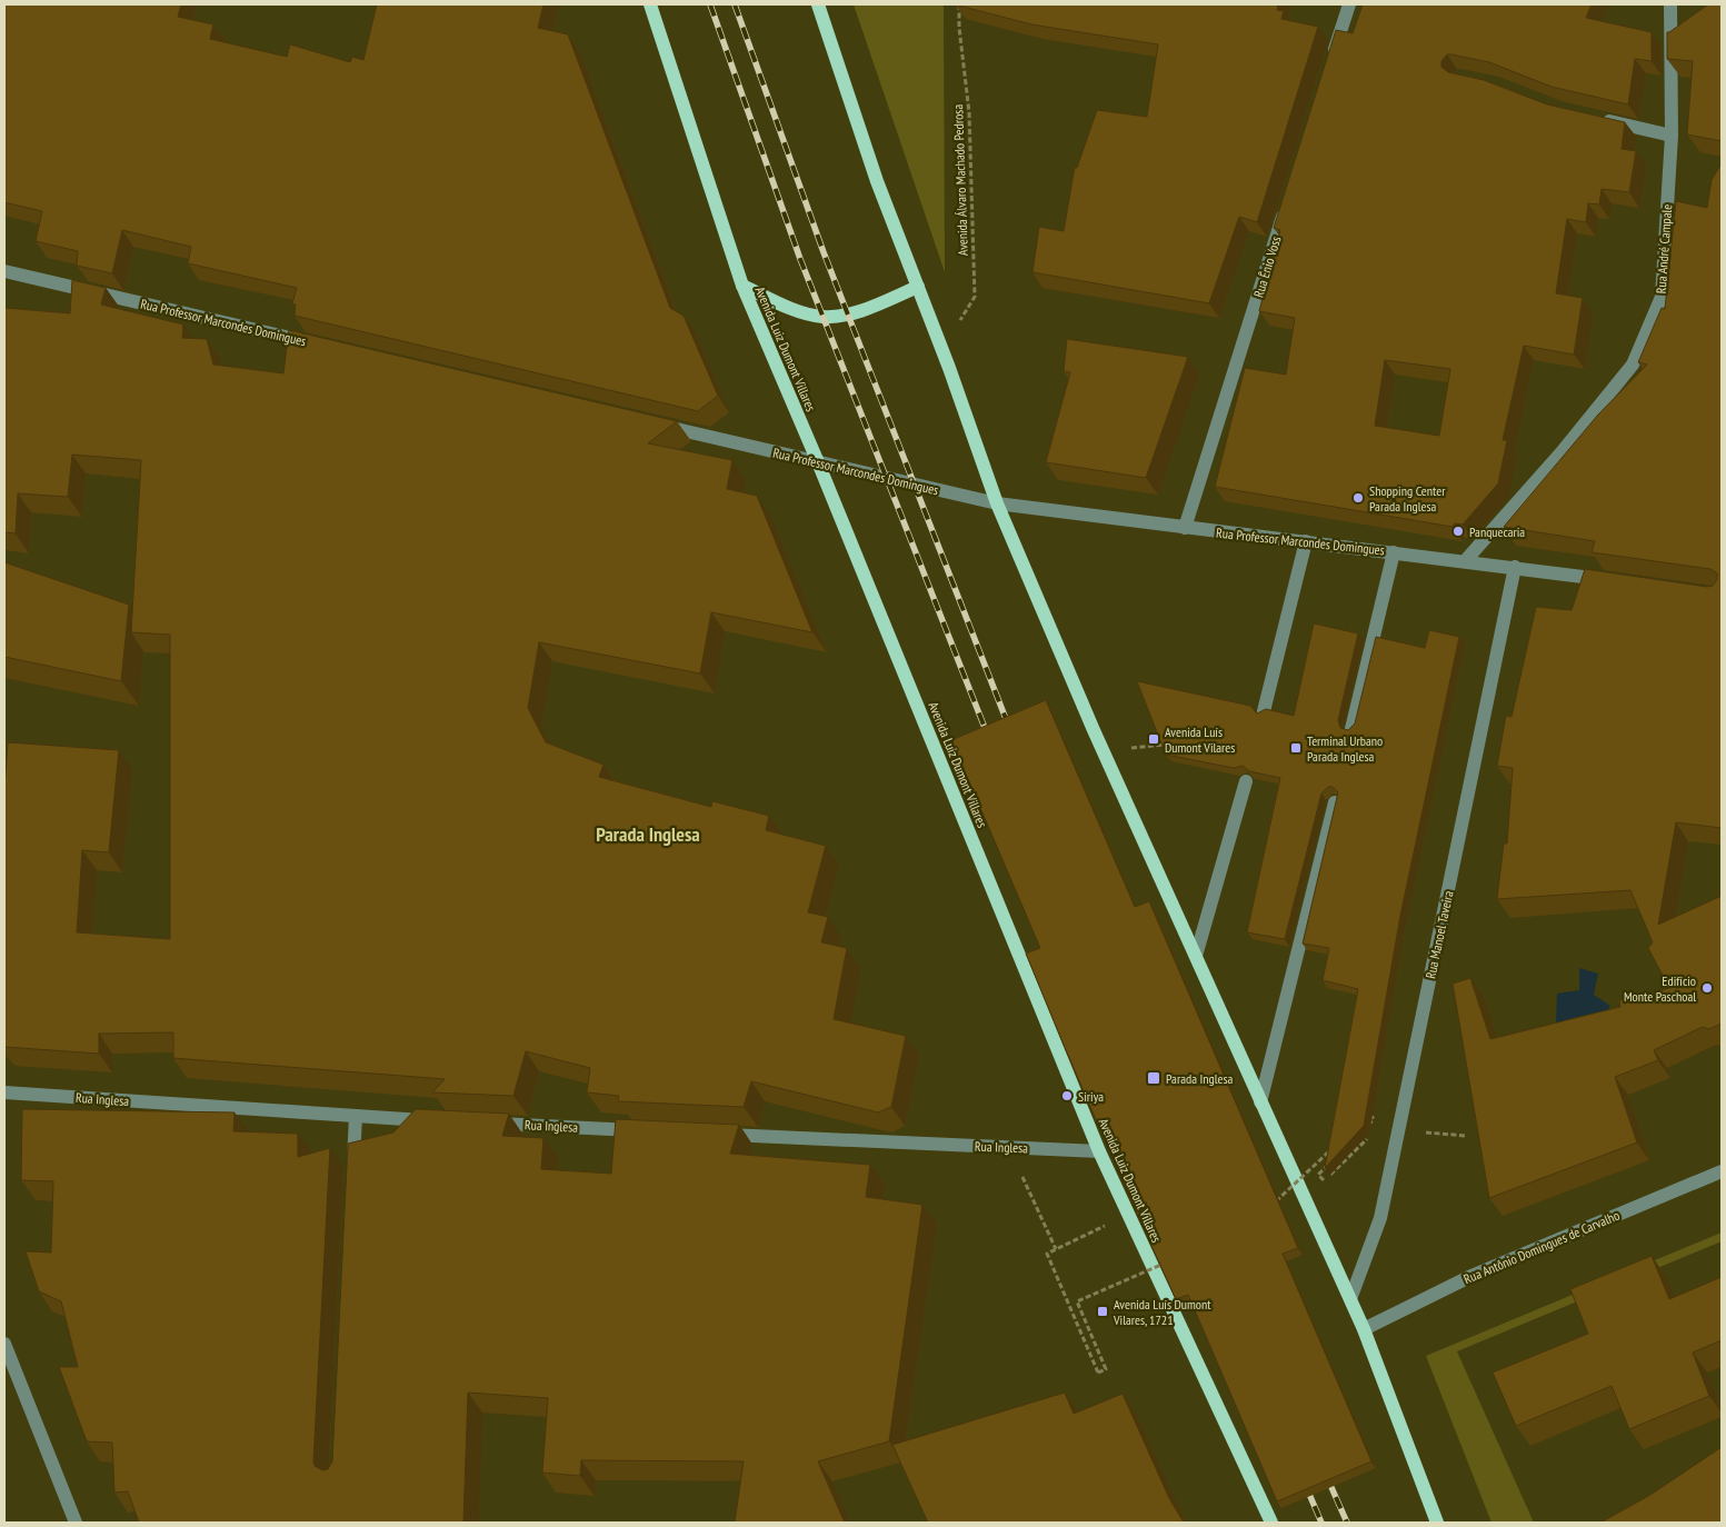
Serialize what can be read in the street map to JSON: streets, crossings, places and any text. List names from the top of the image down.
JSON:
{
  "streets": {
    "main road": ["Avenida Luiz Dumont Villares"],
    "street": [
      "Rua André Campale",
      "Rua Ênio Voss",
      "Rua Professor Marcondes Domingues",
      "Rua Manoel Taveira",
      "Rua Inglesa",
      "Rua Antônio Domingues de Carvalho"
    ],
    "path": ["Avenida Álvaro Machado Pedrosa"]
  },
  "crossings": [
    ["Rua André Campale", "Rua Professor Marcondes Domingues"],
    ["Rua Ênio Voss", "Rua Professor Marcondes Domingues"],
    ["Rua Professor Marcondes Domingues", "Avenida Luiz Dumont Villares"],
    ["Rua Professor Marcondes Domingues", "Rua Manoel Taveira"],
    ["Avenida Luiz Dumont Villares", "Rua Inglesa"]
  ],
  "districts": ["Parada Inglesa"],
  "places": {
    "other": [
      "Shopping Center Parada Inglesa",
      "Panquecaria",
      "Edifício Monte Paschoal",
      "Siriya"
    ],
    "transit": [
      "Avenida Luís Dumont Vilares",
      "Terminal Urbano Parada Inglesa",
      "Parada Inglesa",
      "Avenida Luís Dumont Vilares, 1721"
    ]
  }
}
